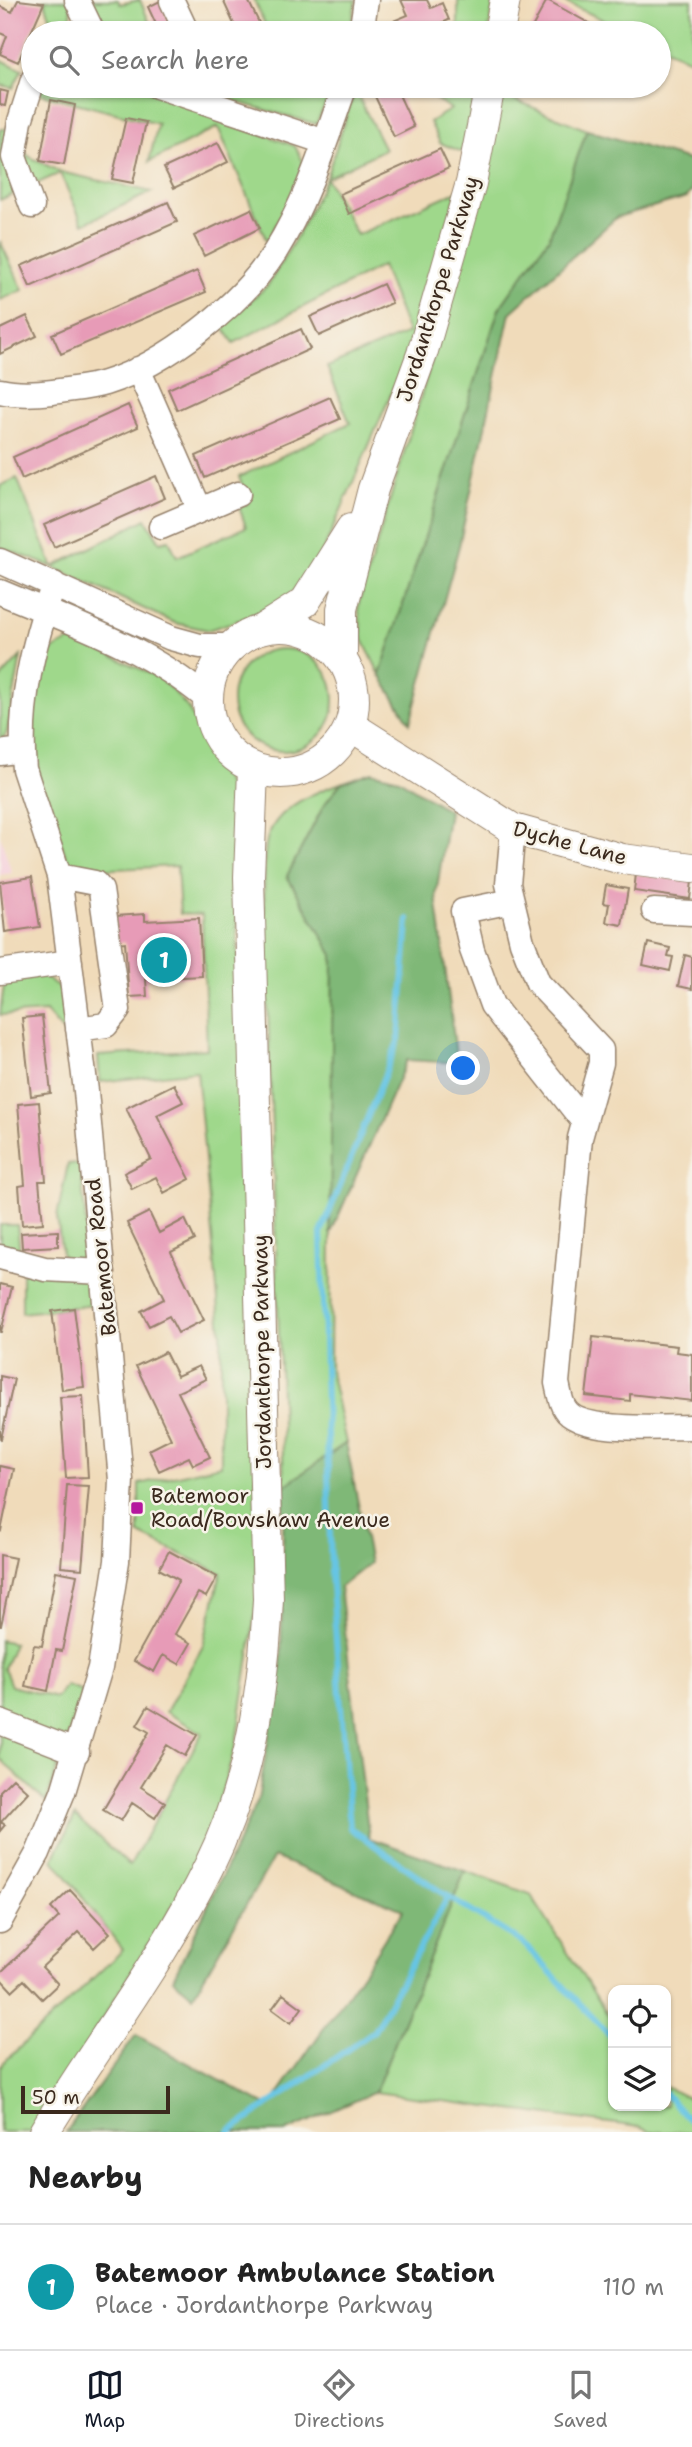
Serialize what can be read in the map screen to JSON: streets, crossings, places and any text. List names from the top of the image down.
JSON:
{
  "streets": {
    "main road": ["Jordanthorpe Parkway", "Dyche Lane"],
    "street": ["Batemoor Road"]
  },
  "crossings": [
    ["Jordanthorpe Parkway", "Dyche Lane"]
  ],
  "places": {
    "transit": ["Batemoor Road/Bowshaw Avenue"]
  },
  "scale_bar": "50 m",
  "page": {
    "search": "Search here",
    "pins": "1",
    "scale": "50 m",
    "heading": "Nearby",
    "list": [
      {
        "mark": "1",
        "name": "Batemoor Ambulance Station",
        "note": "Place · Jordanthorpe Parkway",
        "value": "110 m"
      }
    ],
    "nav": ["Map", "Directions", "Saved"]
  }
}
